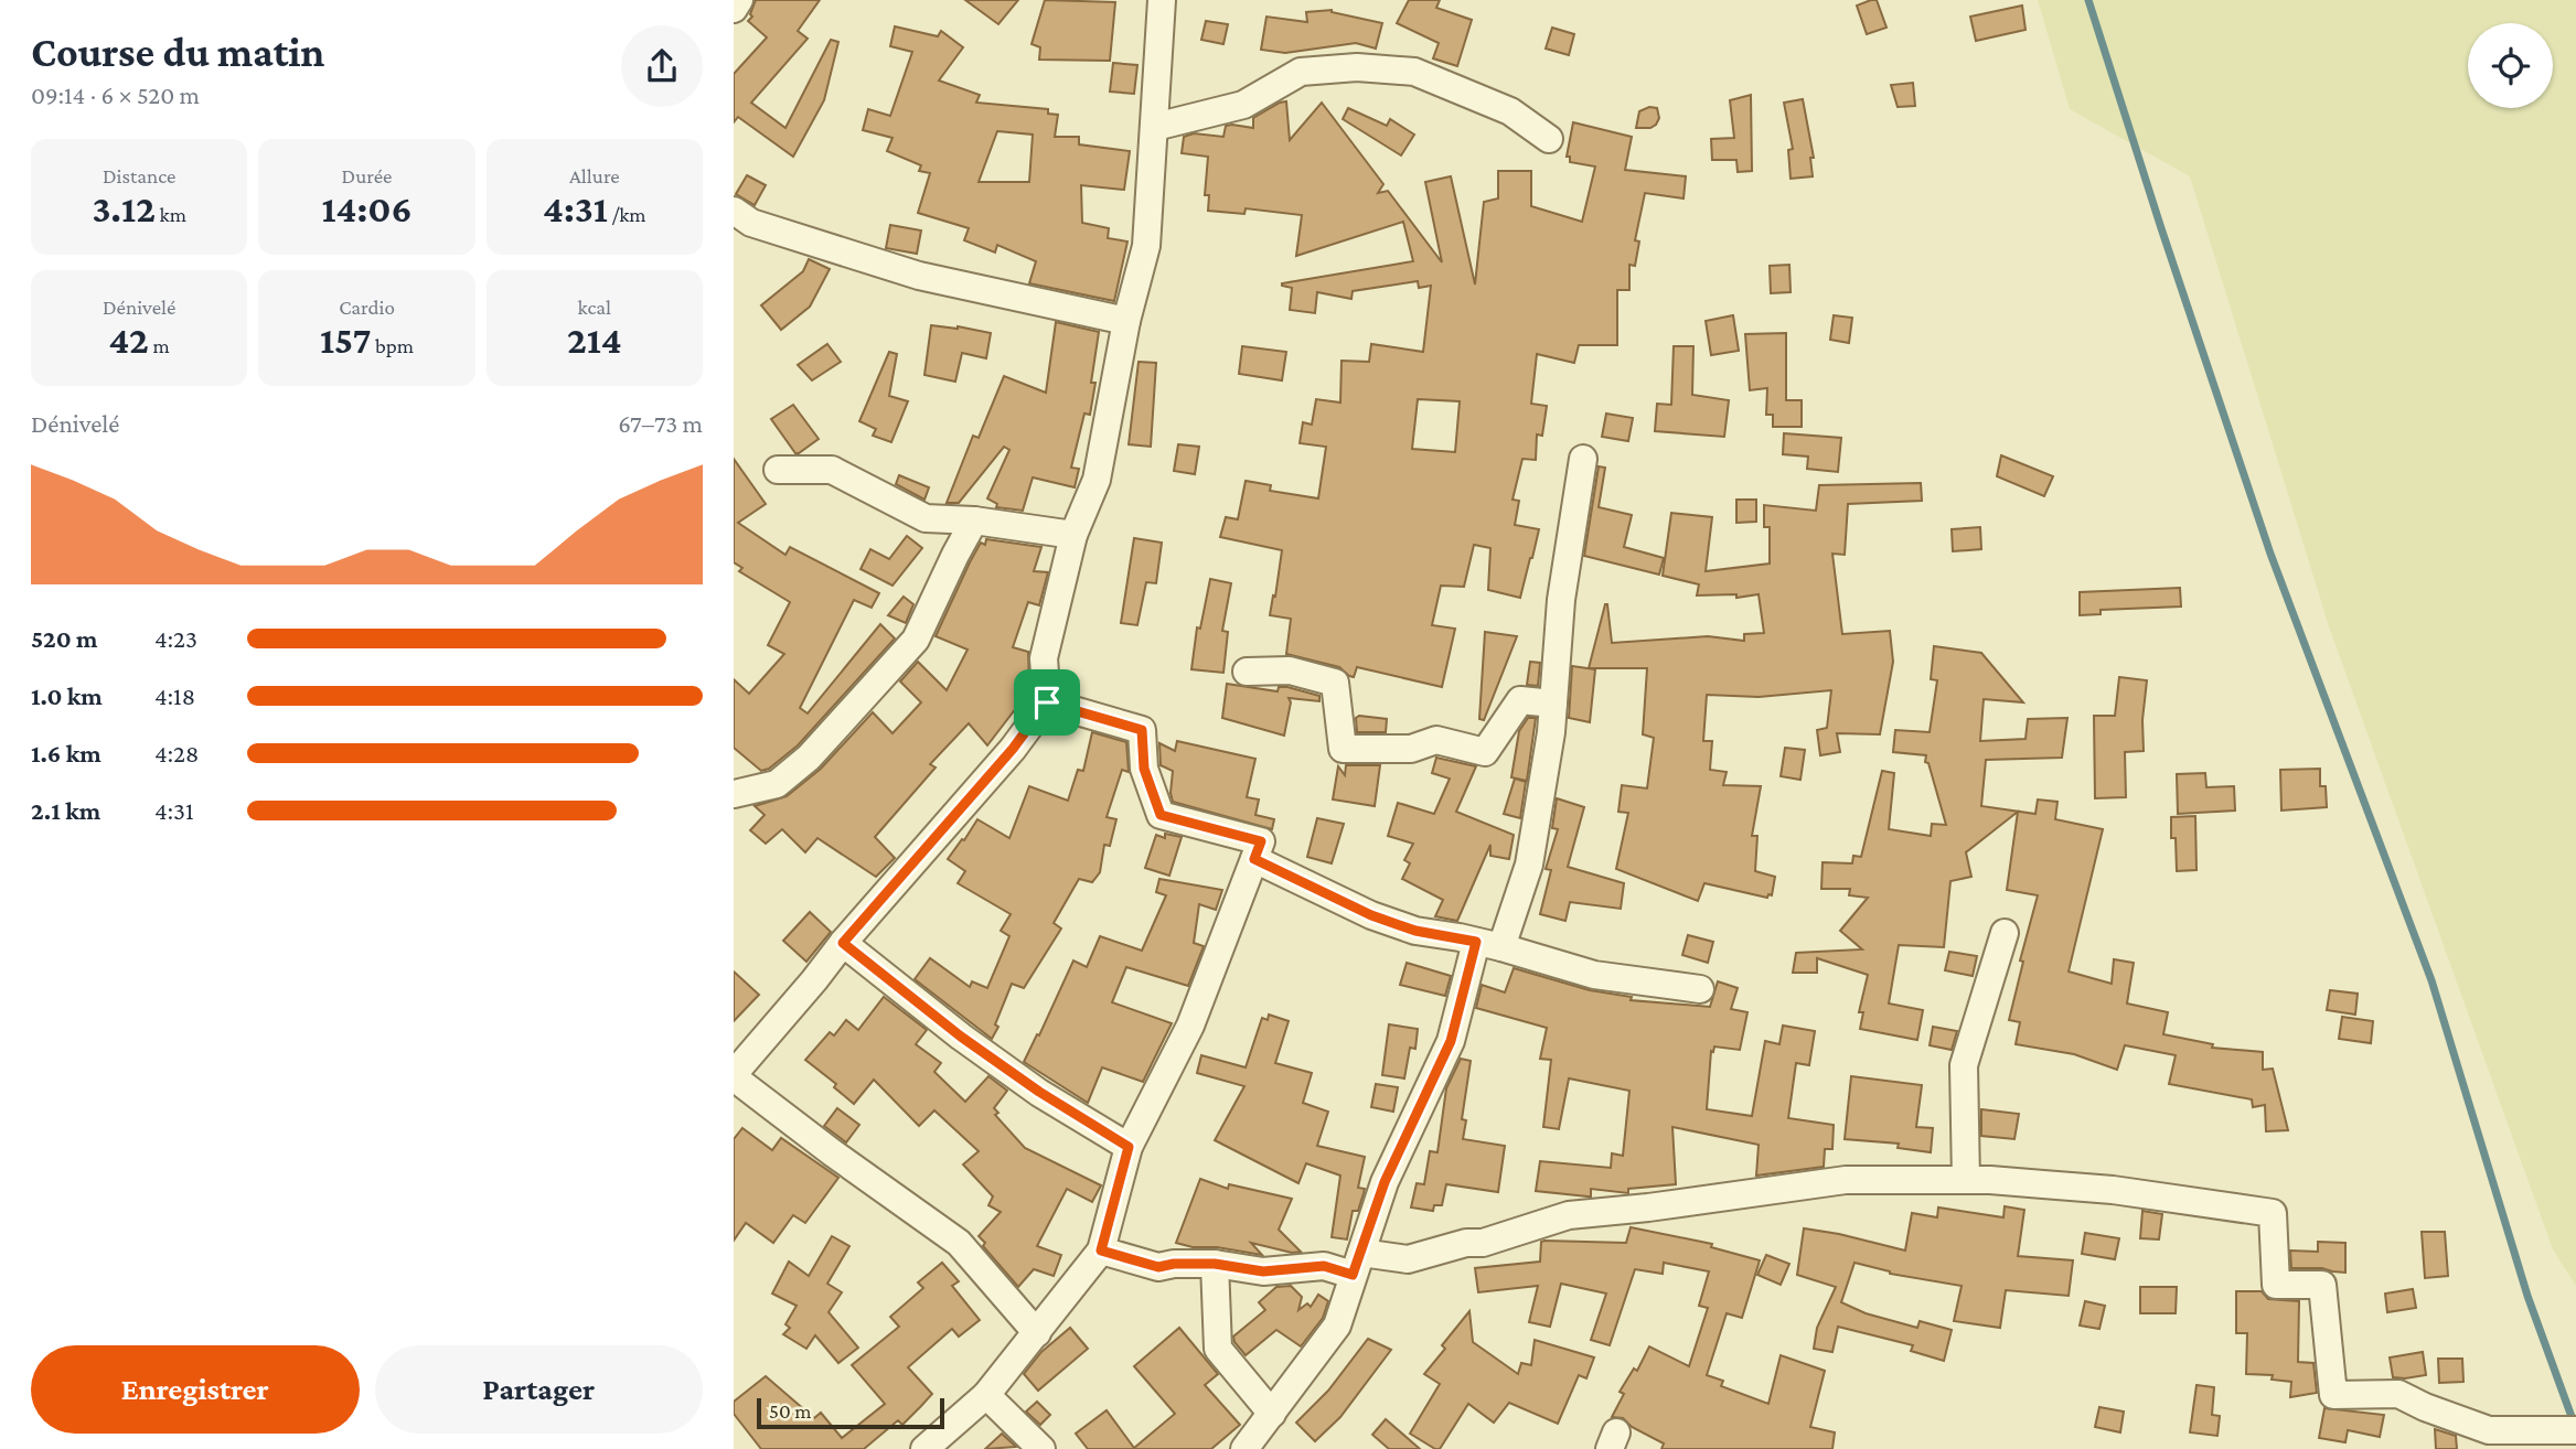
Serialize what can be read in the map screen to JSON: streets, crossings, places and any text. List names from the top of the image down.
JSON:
{
  "scale_bar": "50 m",
  "page": {
    "heading": ["Course du matin", "09:14 · 6 × 520 m"],
    "stats": [
      ["Distance", "3.12 km"],
      ["Durée", "14:06"],
      ["Allure", "4:31 /km"],
      ["Dénivelé", "42 m"],
      ["Cardio", "157 bpm"],
      ["kcal", "214"]
    ],
    "chart": ["Dénivelé", "67–73 m"],
    "list": [
      {
        "name": "520 m",
        "note": "4:23"
      },
      {
        "name": "1.0 km",
        "note": "4:18"
      },
      {
        "name": "1.6 km",
        "note": "4:28"
      },
      {
        "name": "2.1 km",
        "note": "4:31"
      }
    ],
    "buttons": ["Enregistrer", "Partager"],
    "scale": "50 m"
  }
}
